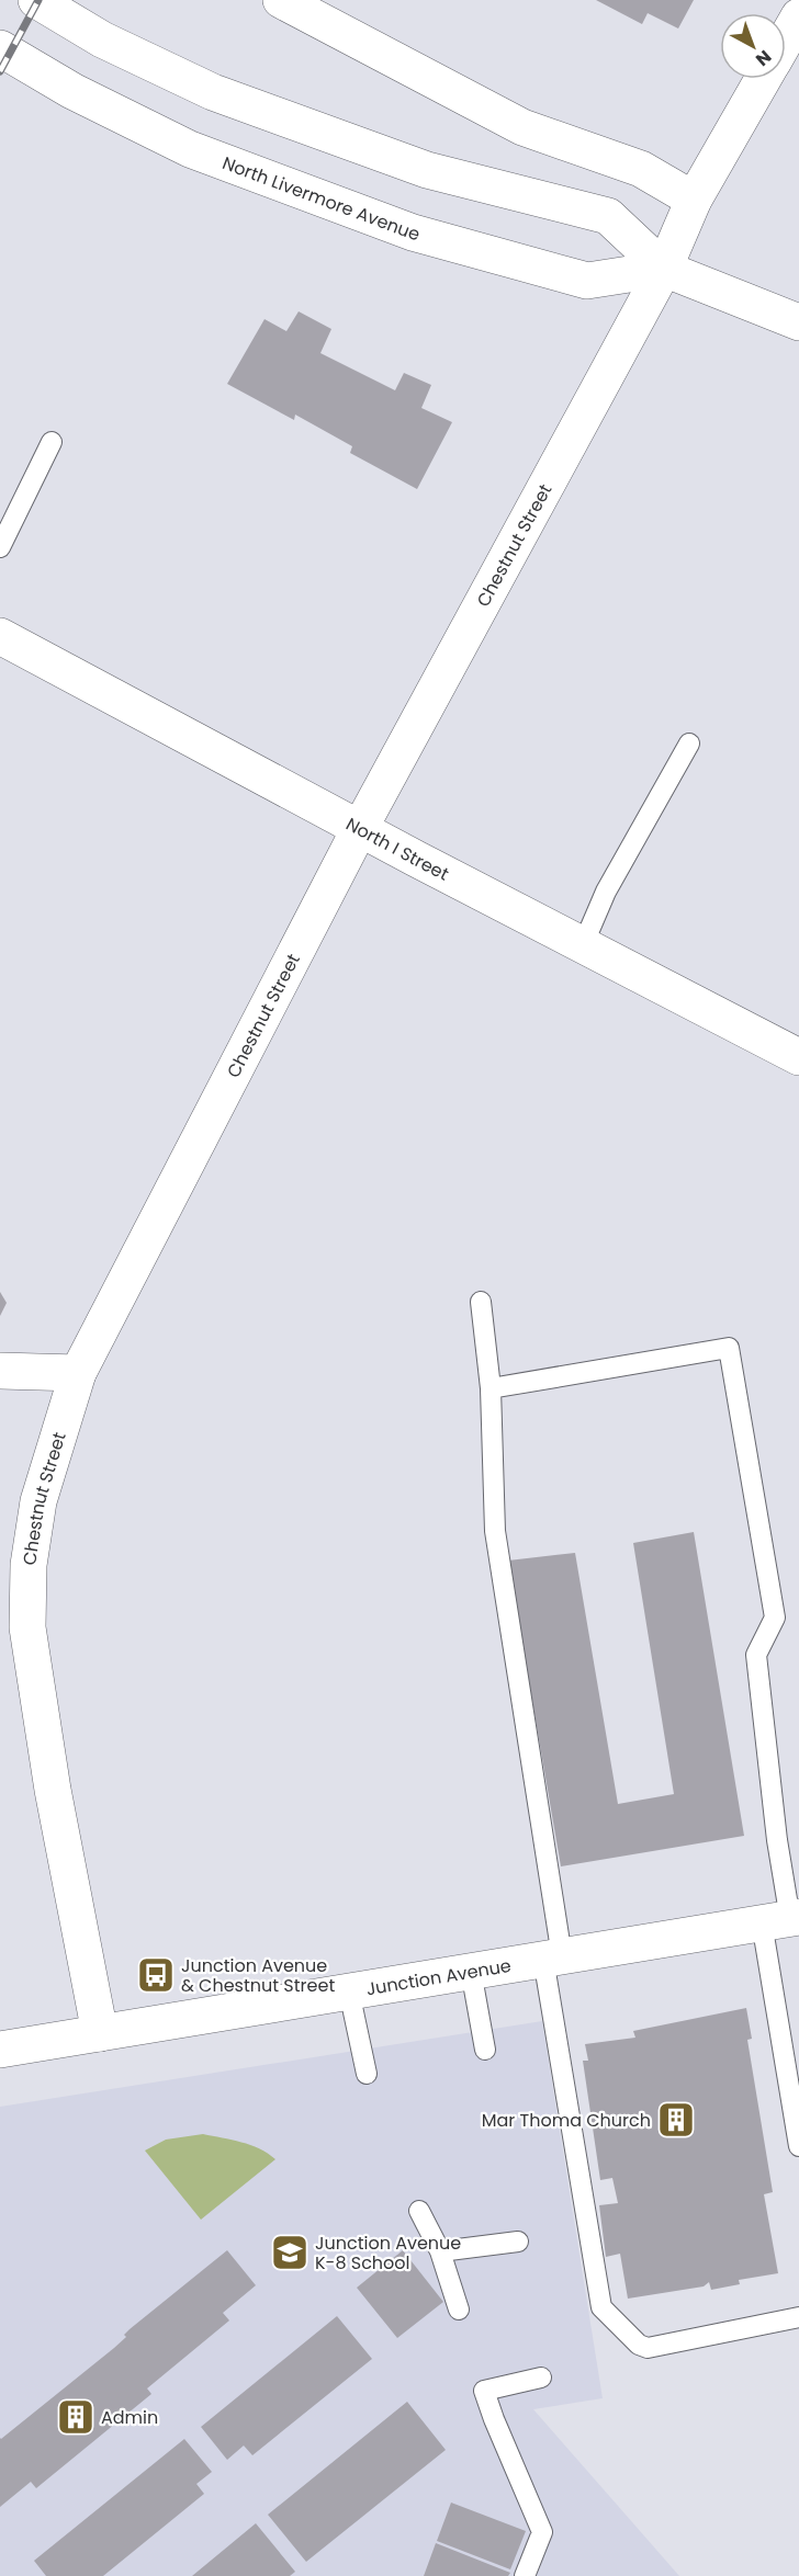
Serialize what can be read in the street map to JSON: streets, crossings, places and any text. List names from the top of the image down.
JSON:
{
  "streets": {
    "street": [
      "North Livermore Avenue",
      "Chestnut Street",
      "North I Street",
      "Junction Avenue"
    ]
  },
  "crossings": [
    ["North Livermore Avenue", "Chestnut Street"],
    ["Chestnut Street", "North I Street"],
    ["Chestnut Street", "Junction Avenue"]
  ],
  "places": {
    "bus stop": ["Junction Avenue & Chestnut Street"],
    "building": ["Mar Thoma Church", "Admin"],
    "school or university": ["Junction Avenue K-8 School"]
  },
  "north": "bottom right"
}
